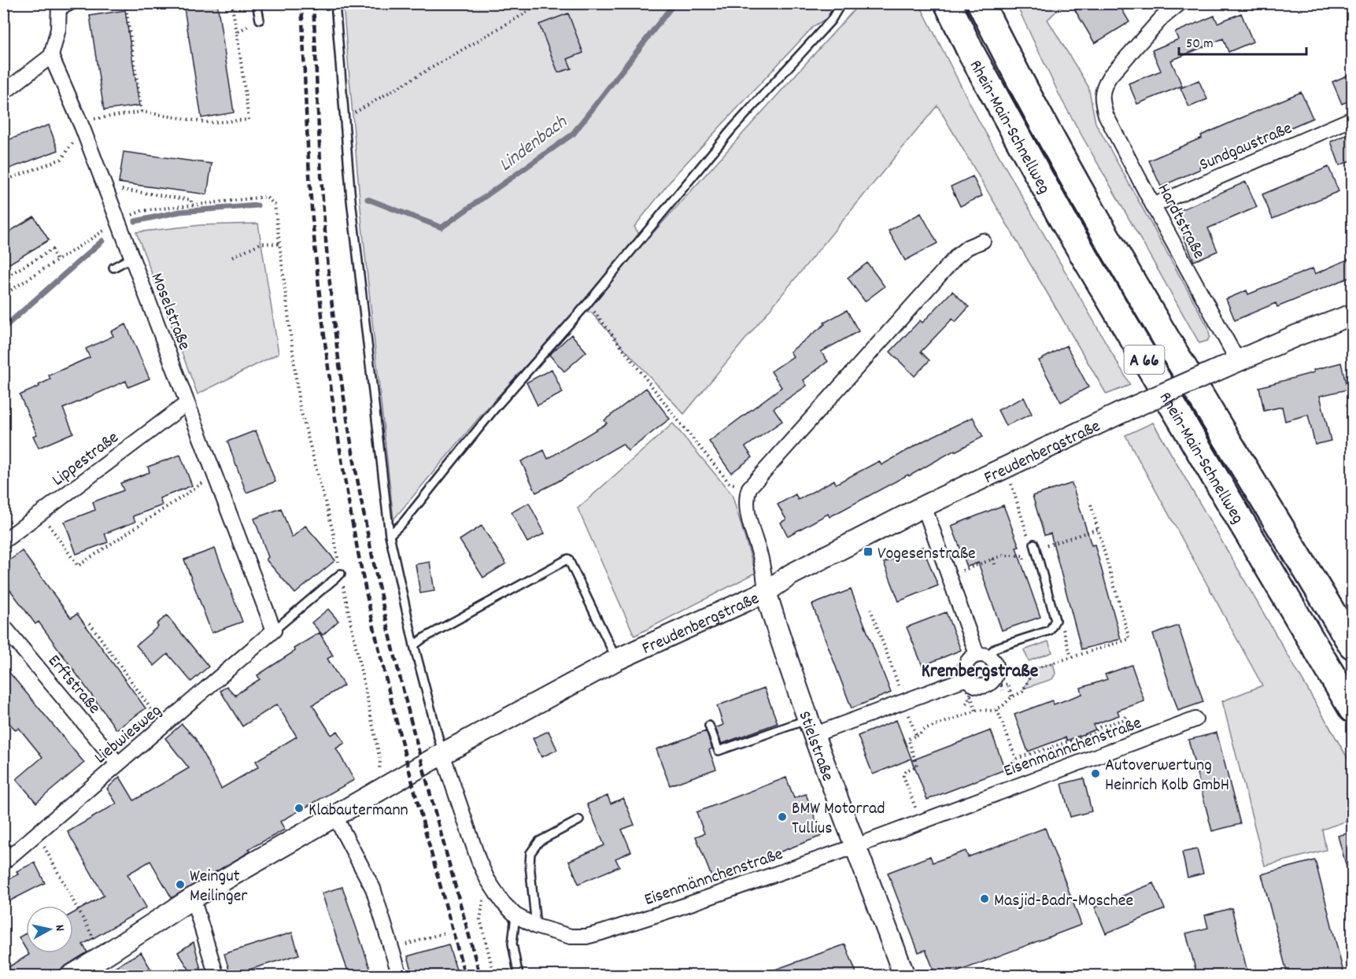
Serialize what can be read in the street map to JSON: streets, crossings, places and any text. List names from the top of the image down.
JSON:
{
  "streets": {
    "highway": ["Rhein-Main-Schnellweg", "A 66"],
    "street": [
      "Sundgaustraße",
      "Hardtstraße",
      "Moselstraße",
      "Freudenbergstraße",
      "Lippestraße",
      "Erftstraße",
      "Liebwiesweg",
      "Stielstraße",
      "Eisenmännchenstraße"
    ]
  },
  "crossings": [
    ["Sundgaustraße", "Hardtstraße"],
    ["Hardtstraße", "Freudenbergstraße"],
    ["Moselstraße", "Lippestraße"],
    ["Moselstraße", "Liebwiesweg"],
    ["Freudenbergstraße", "Stielstraße"],
    ["Freudenbergstraße", "Eisenmännchenstraße"],
    ["Erftstraße", "Liebwiesweg"],
    ["Stielstraße", "Eisenmännchenstraße"]
  ],
  "districts": ["Krembergstraße"],
  "water": ["Lindenbach"],
  "places": {
    "transit": ["Vogesenstraße"],
    "other": [
      "Autoverwertung Heinrich Kolb GmbH",
      "Klabautermann",
      "BMW Motorrad Tullius",
      "Weingut Meilinger",
      "Masjid-Badr-Moschee"
    ]
  },
  "scale_bar": "50 m",
  "north": "right"
}
